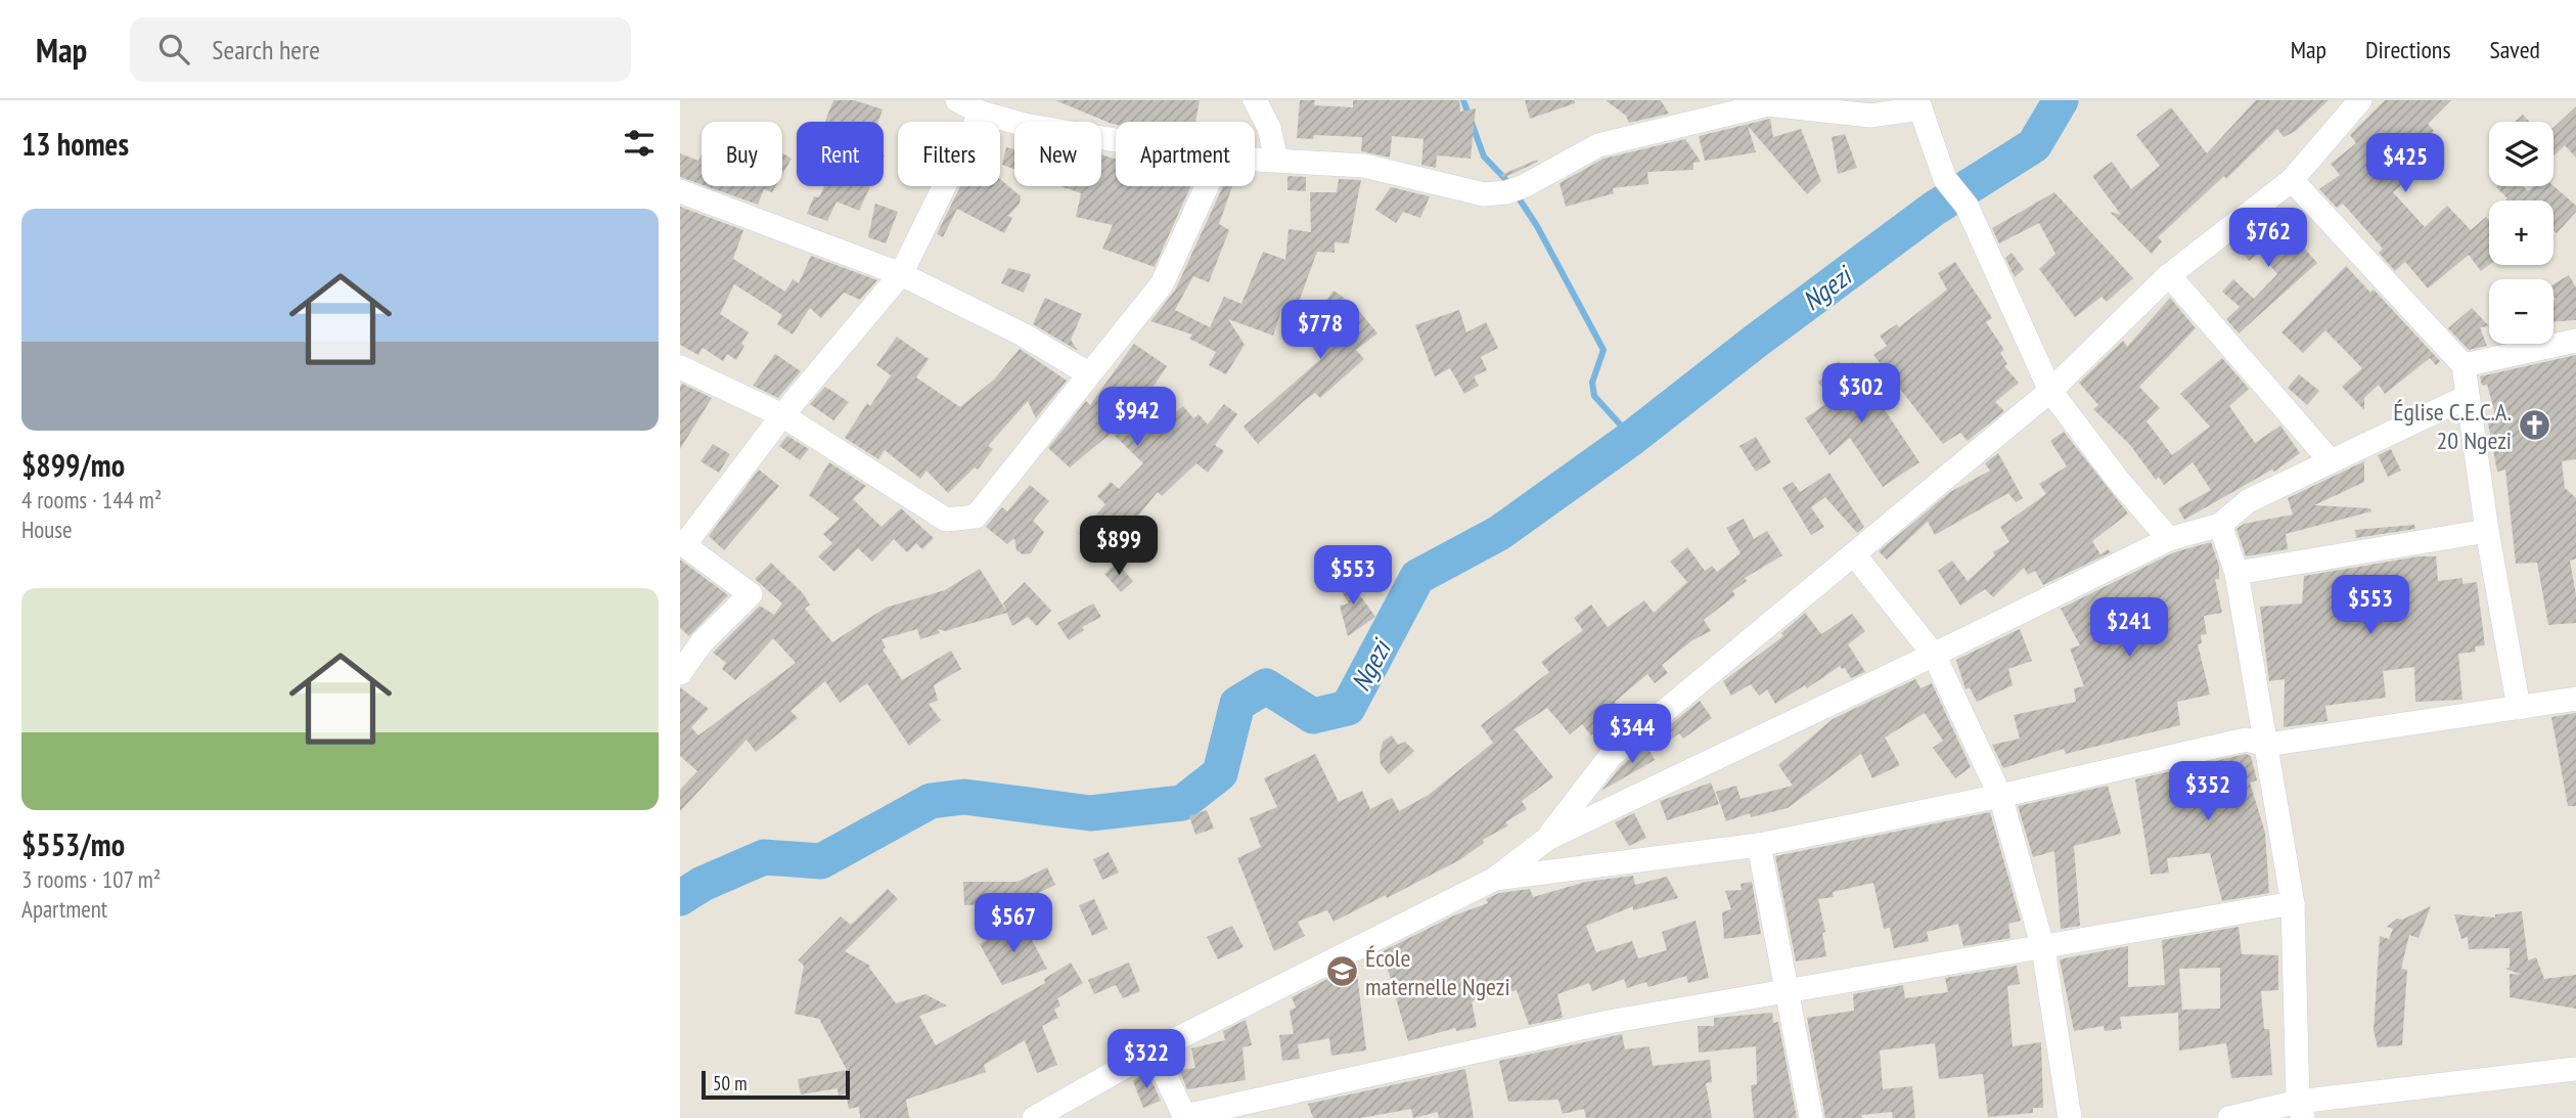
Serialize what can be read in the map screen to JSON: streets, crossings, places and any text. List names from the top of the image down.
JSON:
{
  "water": ["Ngezi"],
  "places": {
    "church": ["Église C.E.C.A. 20 Ngezi"],
    "school or university": ["École maternelle Ngezi"]
  },
  "scale_bar": "50 m",
  "page": {
    "header": "Map",
    "search": "Search here",
    "nav": ["Map", "Directions", "Saved"],
    "heading": "13 homes",
    "map_buttons": ["+", "−"],
    "chip": [
      "Buy",
      "Rent",
      "Filters",
      "New",
      "Apartment"
    ],
    "price": [
      "$425",
      "$762",
      "$778",
      "$302",
      "$942",
      "$899",
      "$553",
      "$553",
      "$241",
      "$344",
      "$352",
      "$567",
      "$322"
    ],
    "list": [
      {
        "name": "$899/mo",
        "note": "4 rooms · 144 m² · House"
      },
      {
        "name": "$553/mo",
        "note": "3 rooms · 107 m² · Apartment"
      }
    ],
    "scale": "50 m"
  }
}
